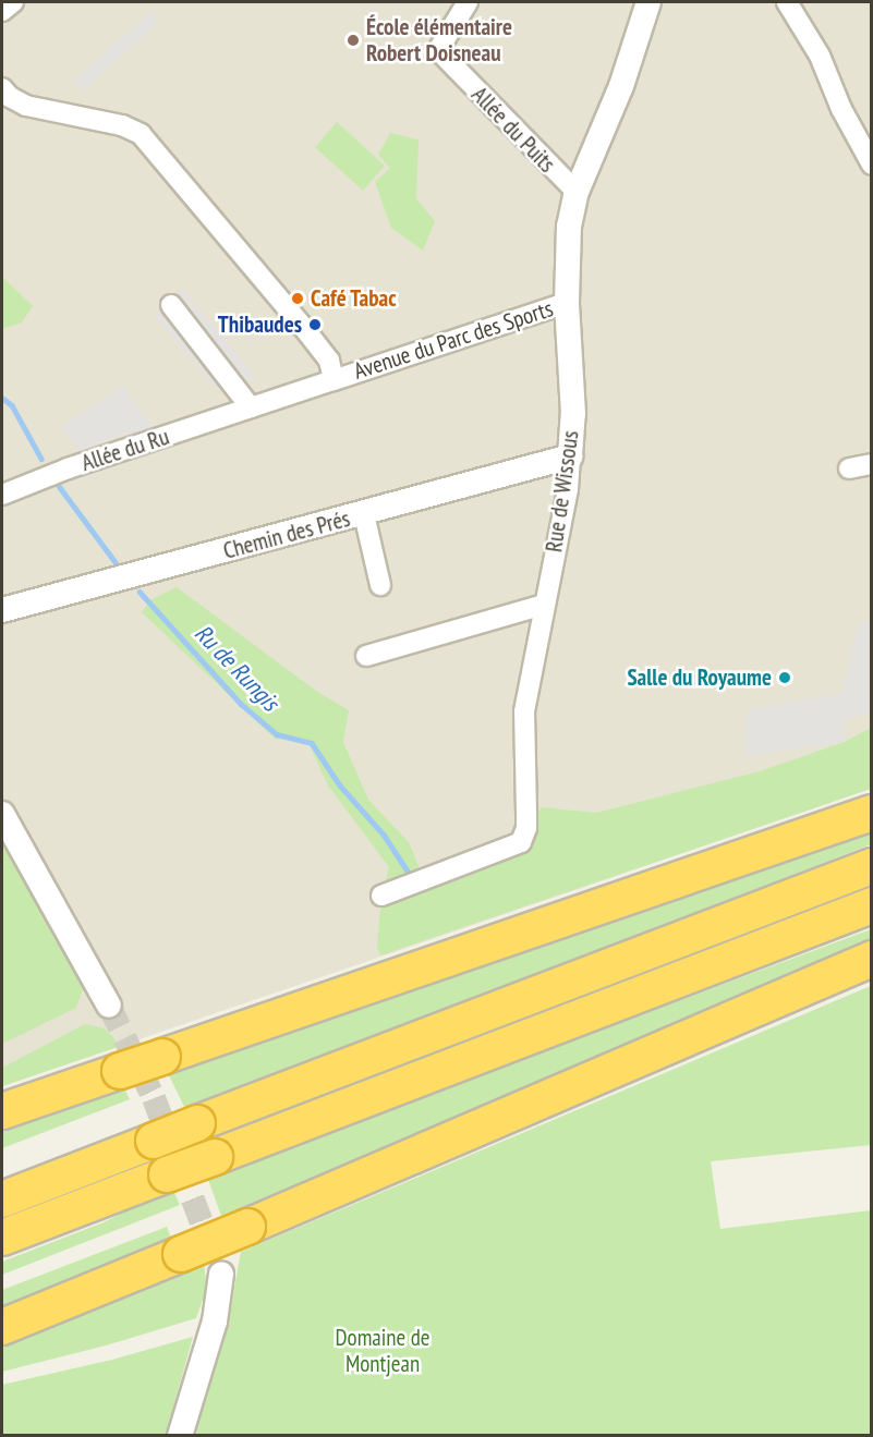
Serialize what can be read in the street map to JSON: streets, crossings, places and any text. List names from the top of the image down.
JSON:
{
  "streets": {
    "street": [
      "Allée du Puits",
      "Avenue du Parc des Sports",
      "Allée du Ru",
      "Rue de Wissous",
      "Chemin des Prés"
    ]
  },
  "crossings": [
    ["Allée du Puits", "Rue de Wissous"],
    ["Avenue du Parc des Sports", "Allée du Ru"],
    ["Avenue du Parc des Sports", "Rue de Wissous"],
    ["Rue de Wissous", "Chemin des Prés"]
  ],
  "water": ["Ru de Rungis"],
  "parks": ["Domaine de Montjean"],
  "places": [
    "École élémentaire Robert Doisneau",
    "Café Tabac",
    "Thibaudes",
    "Salle du Royaume"
  ]
}
